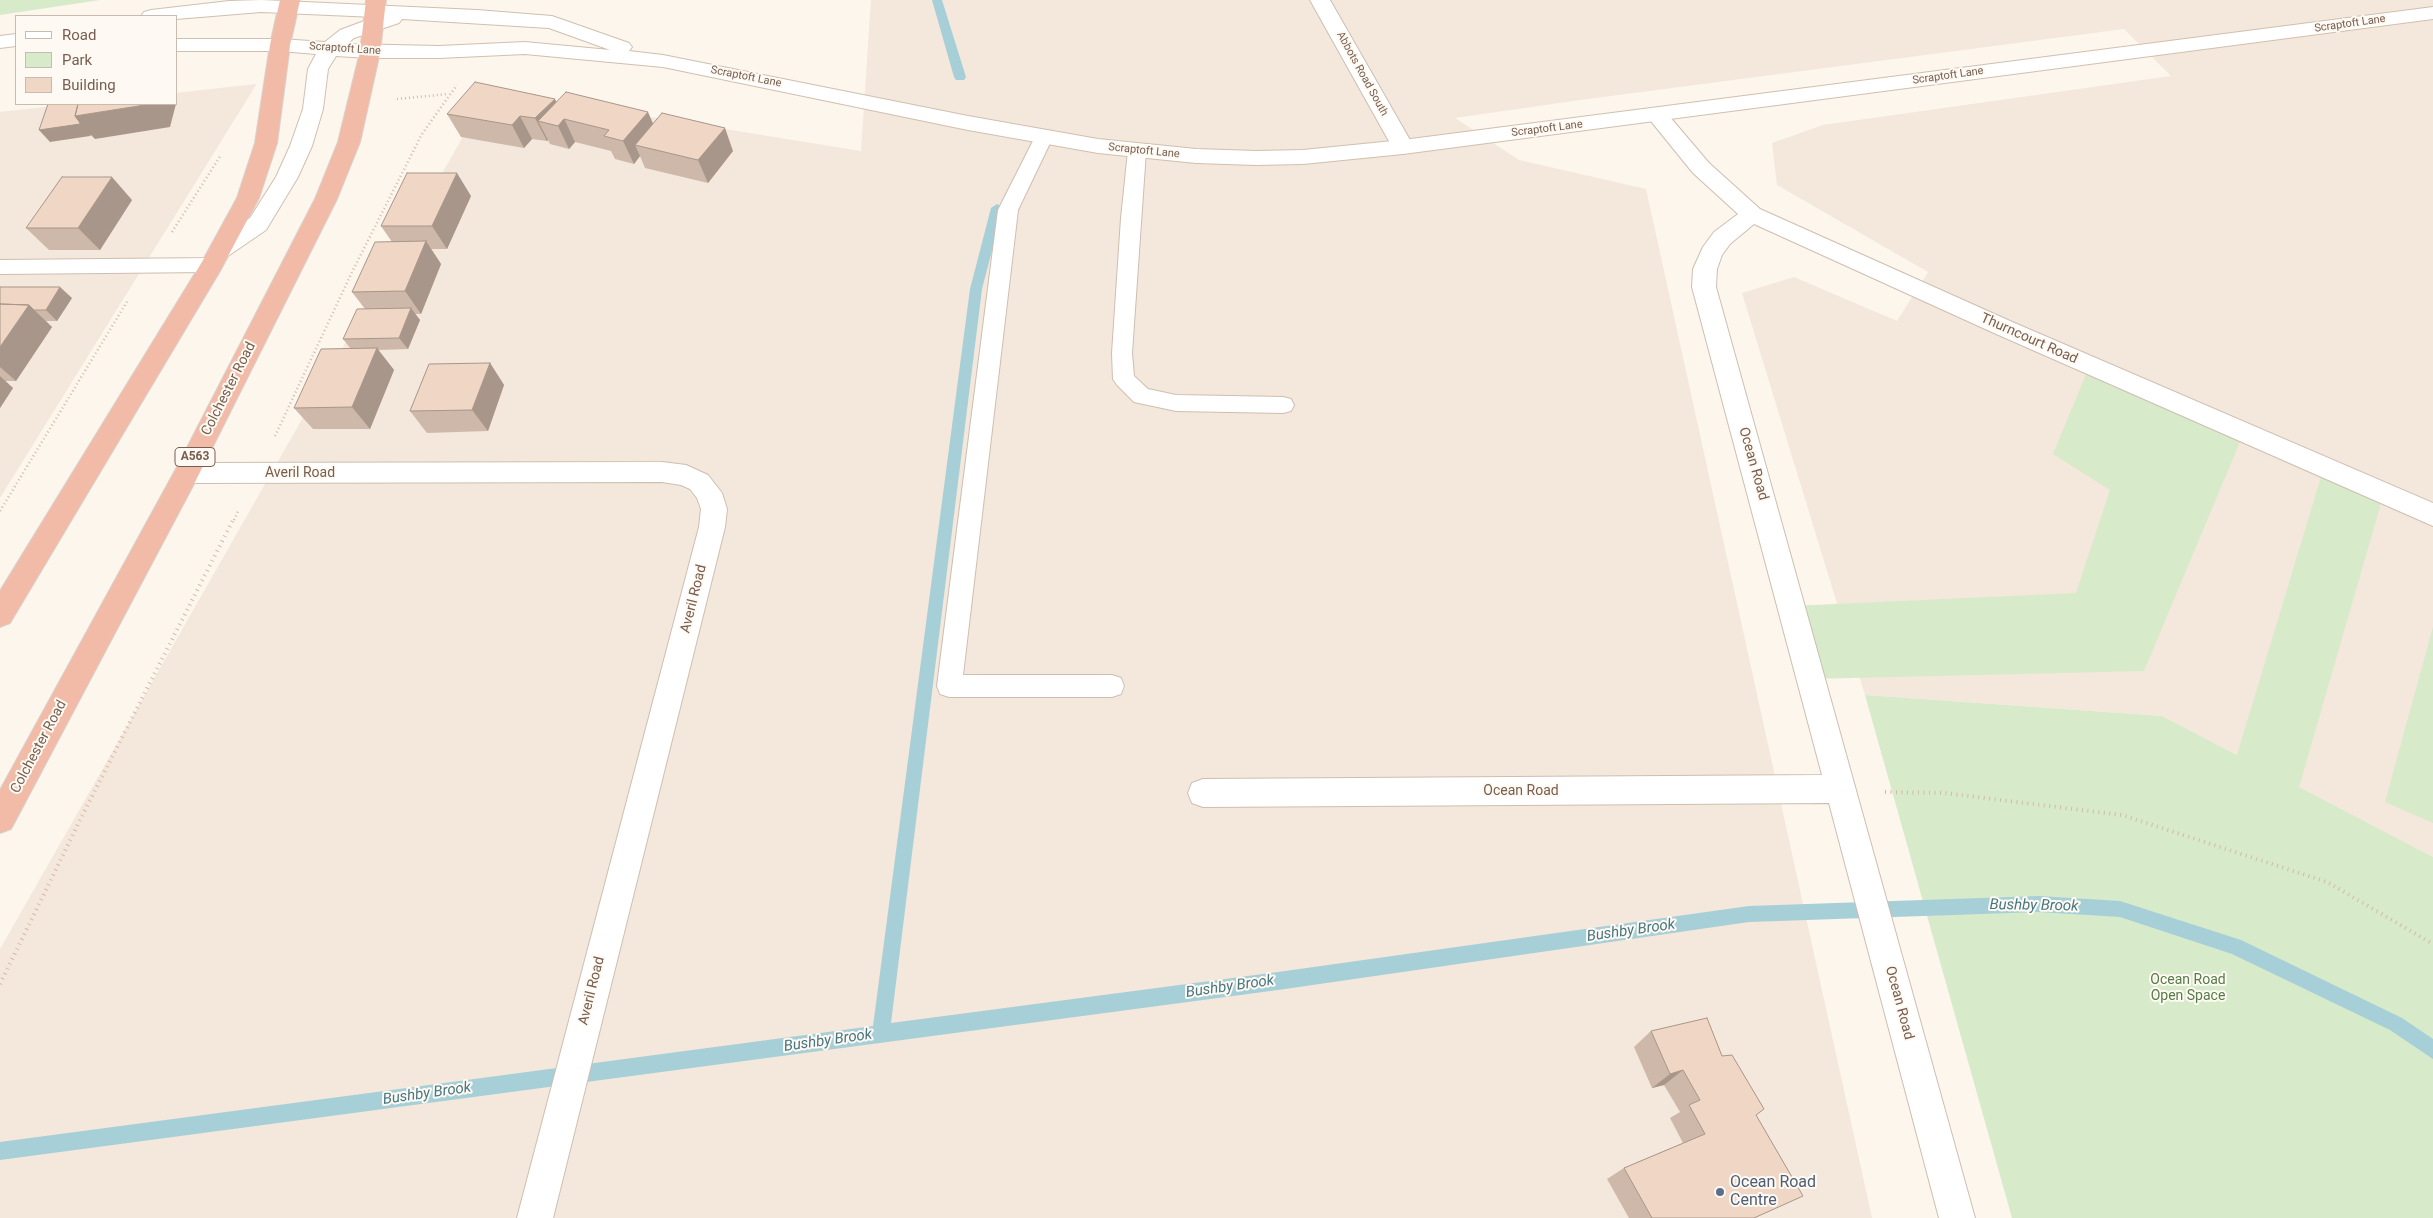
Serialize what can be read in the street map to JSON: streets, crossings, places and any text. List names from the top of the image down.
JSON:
{
  "streets": {
    "highway": ["Colchester Road", "A563"],
    "street": [
      "Scraptoft Lane",
      "Abbots Road South",
      "Thurncourt Road",
      "Ocean Road",
      "Averil Road"
    ]
  },
  "crossings": [
    ["Scraptoft Lane", "Abbots Road South"],
    ["Scraptoft Lane", "Thurncourt Road"],
    ["Scraptoft Lane", "Colchester Road"],
    ["Scraptoft Lane", "A563"],
    ["Thurncourt Road", "Ocean Road"],
    ["Colchester Road", "A563"],
    ["Colchester Road", "Averil Road"]
  ],
  "water": ["Bushby Brook"],
  "parks": ["Ocean Road Open Space"],
  "places": ["Ocean Road Centre"],
  "legend": ["Road", "Park", "Building"]
}
